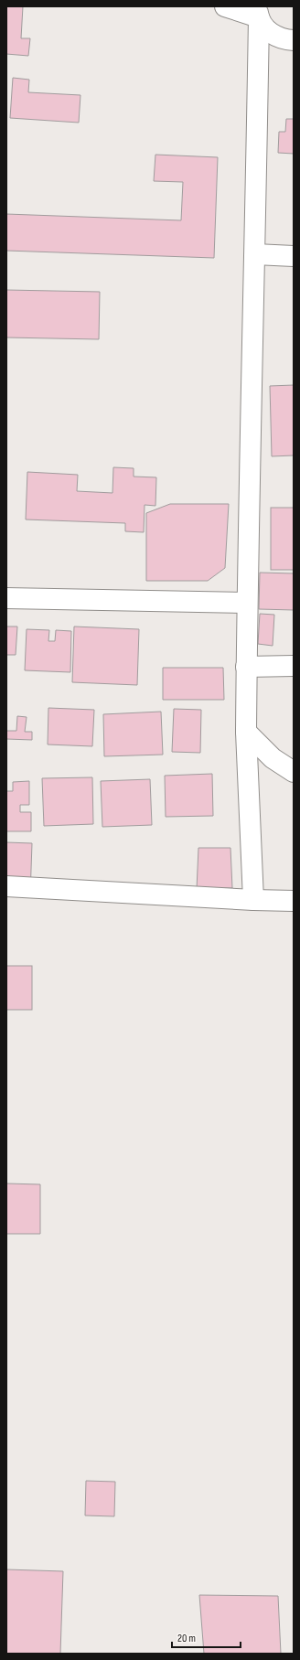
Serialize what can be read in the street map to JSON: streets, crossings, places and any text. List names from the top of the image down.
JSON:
{
  "scale_bar": "20 m"
}
